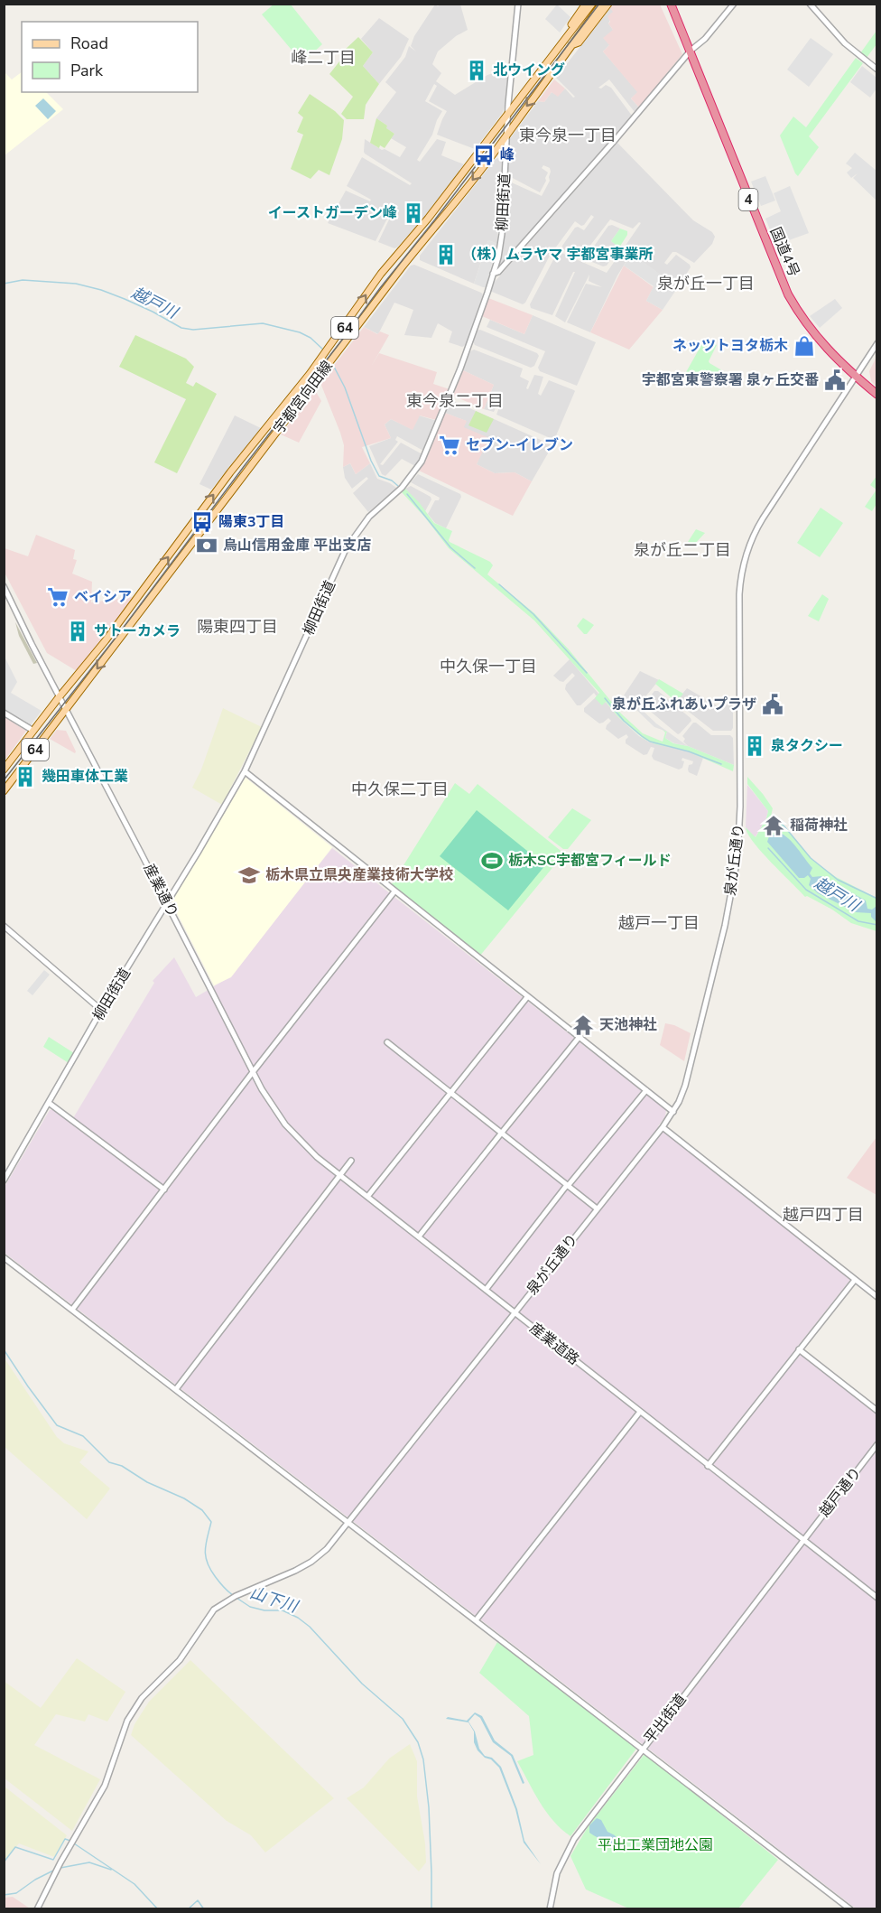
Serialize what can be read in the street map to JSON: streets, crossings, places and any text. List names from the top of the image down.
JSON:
{
  "streets": {
    "highway": ["4", "国道4号"],
    "main road": ["64", "宇都宮向田線"],
    "street": [
      "柳田街道",
      "泉が丘通り",
      "産業通り",
      "産業道路",
      "越戸通り",
      "平出街道"
    ]
  },
  "crossings": [
    ["柳田街道", "宇都宮向田線"],
    ["柳田街道", "産業通り"],
    ["国道4号", "泉が丘通り"],
    ["宇都宮向田線", "産業通り"],
    ["泉が丘通り", "産業道路"],
    ["産業通り", "産業道路"],
    ["産業道路", "越戸通り"],
    ["産業道路", "平出街道"],
    ["越戸通り", "平出街道"]
  ],
  "districts": [
    "峰二丁目",
    "東今泉一丁目",
    "泉が丘一丁目",
    "東今泉二丁目",
    "泉が丘二丁目",
    "陽東四丁目",
    "中久保一丁目",
    "中久保二丁目",
    "越戸一丁目",
    "越戸四丁目"
  ],
  "water": ["越戸川", "山下川"],
  "parks": ["平出工業団地公園"],
  "places": {
    "building": [
      "北ウイング",
      "イーストガーデン峰",
      "（株）ムラヤマ 宇都宮事業所",
      "サトーカメラ",
      "泉タクシー",
      "幾田車体工業"
    ],
    "bus stop": ["峰", "陽東3丁目"],
    "shop": ["ネッツトヨタ栃木"],
    "public building": ["宇都宮東警察署 泉ヶ丘交番", "泉が丘ふれあいプラザ"],
    "supermarket": ["セブン-イレブン", "ベイシア"],
    "bank": ["烏山信用金庫 平出支店"],
    "temple": ["稲荷神社", "天池神社"],
    "sports": ["栃木SC宇都宮フィールド"],
    "school or university": ["栃木県立県央産業技術大学校"]
  },
  "legend": ["Road", "Park"]
}
